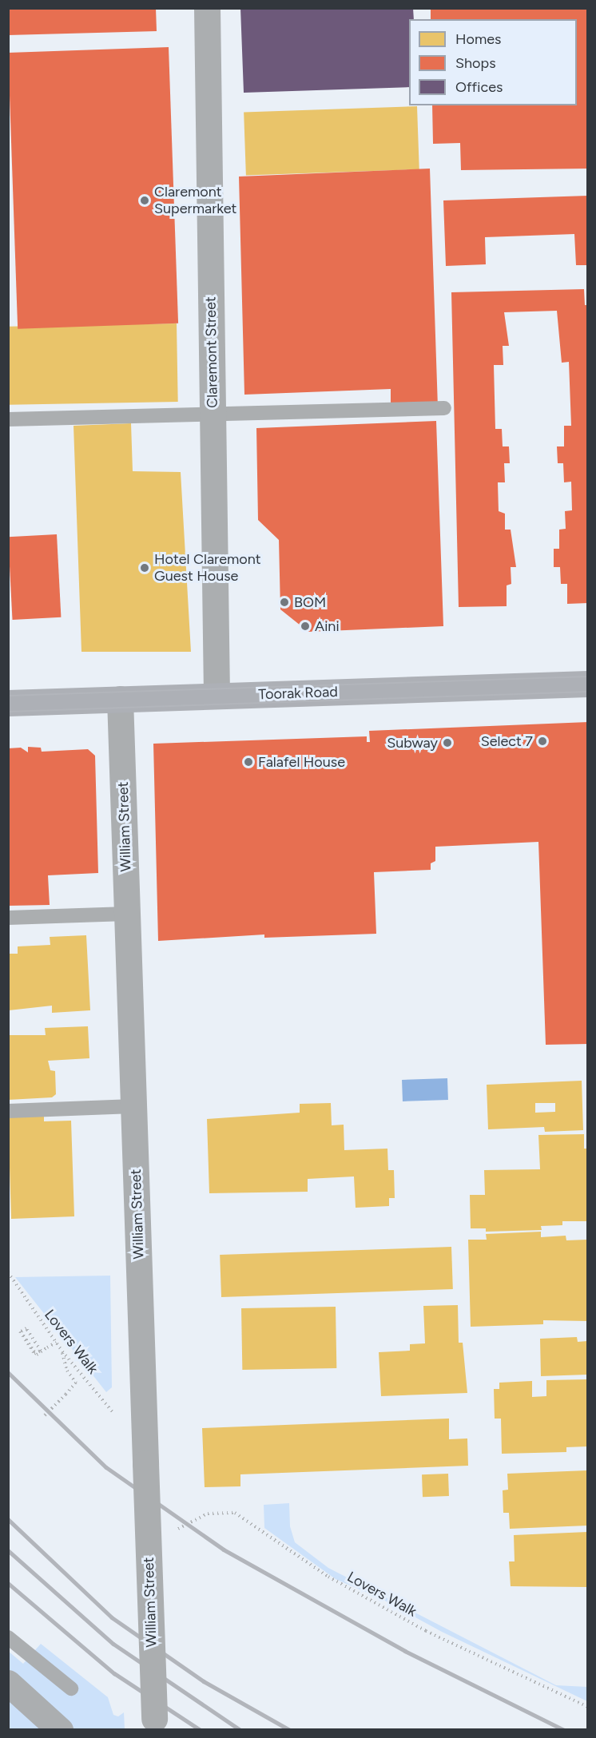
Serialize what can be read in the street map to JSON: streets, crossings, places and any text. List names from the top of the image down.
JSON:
{
  "streets": {
    "main road": ["Toorak Road"],
    "street": ["Claremont Street", "William Street"],
    "path": ["Lovers Walk"]
  },
  "crossings": [
    ["Claremont Street", "Toorak Road"],
    ["Toorak Road", "William Street"]
  ],
  "places": [
    "Claremont Supermarket",
    "Hotel Claremont Guest House",
    "BOM",
    "Aini",
    "Select 7",
    "Subway",
    "Falafel House"
  ],
  "legend": ["Homes", "Shops", "Offices"]
}
